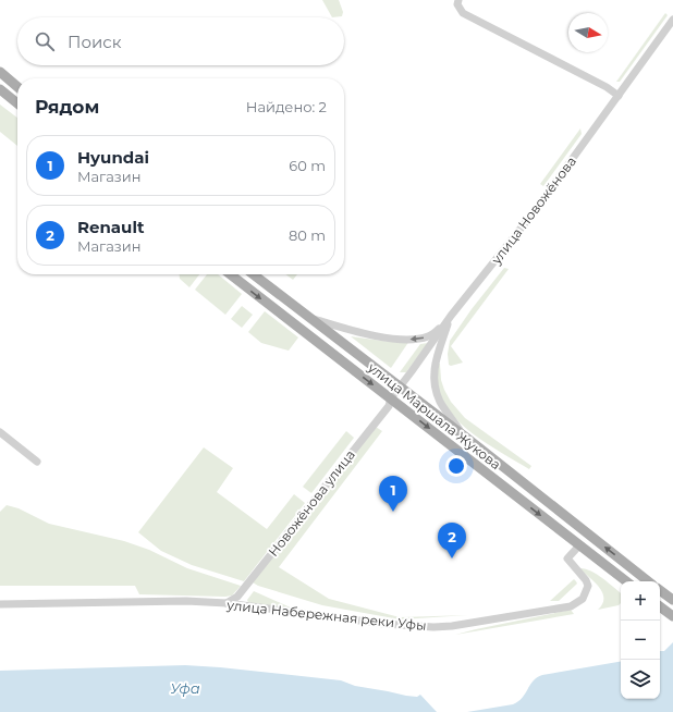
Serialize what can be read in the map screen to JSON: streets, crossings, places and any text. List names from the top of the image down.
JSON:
{
  "streets": {
    "main road": ["улица Маршала Жукова"],
    "street": ["улица Новожёнова", "Новожёнова улица", "улица Набережная реки Уфы"]
  },
  "crossings": [
    ["улица Новожёнова", "улица Маршала Жукова"],
    ["улица Новожёнова", "Новожёнова улица"],
    ["улица Маршала Жукова", "Новожёнова улица"],
    ["улица Маршала Жукова", "улица Набережная реки Уфы"],
    ["Новожёнова улица", "улица Набережная реки Уфы"]
  ],
  "water": ["Уфа"],
  "north": "right",
  "page": {
    "search": "Поиск",
    "heading": ["Рядом", "Найдено: 2"],
    "list": [
      {
        "mark": "1",
        "name": "Hyundai",
        "note": "Магазин",
        "value": "60 m"
      },
      {
        "mark": "2",
        "name": "Renault",
        "note": "Магазин",
        "value": "80 m"
      }
    ],
    "pins": ["1", "2"],
    "map_buttons": ["+", "−"]
  }
}
